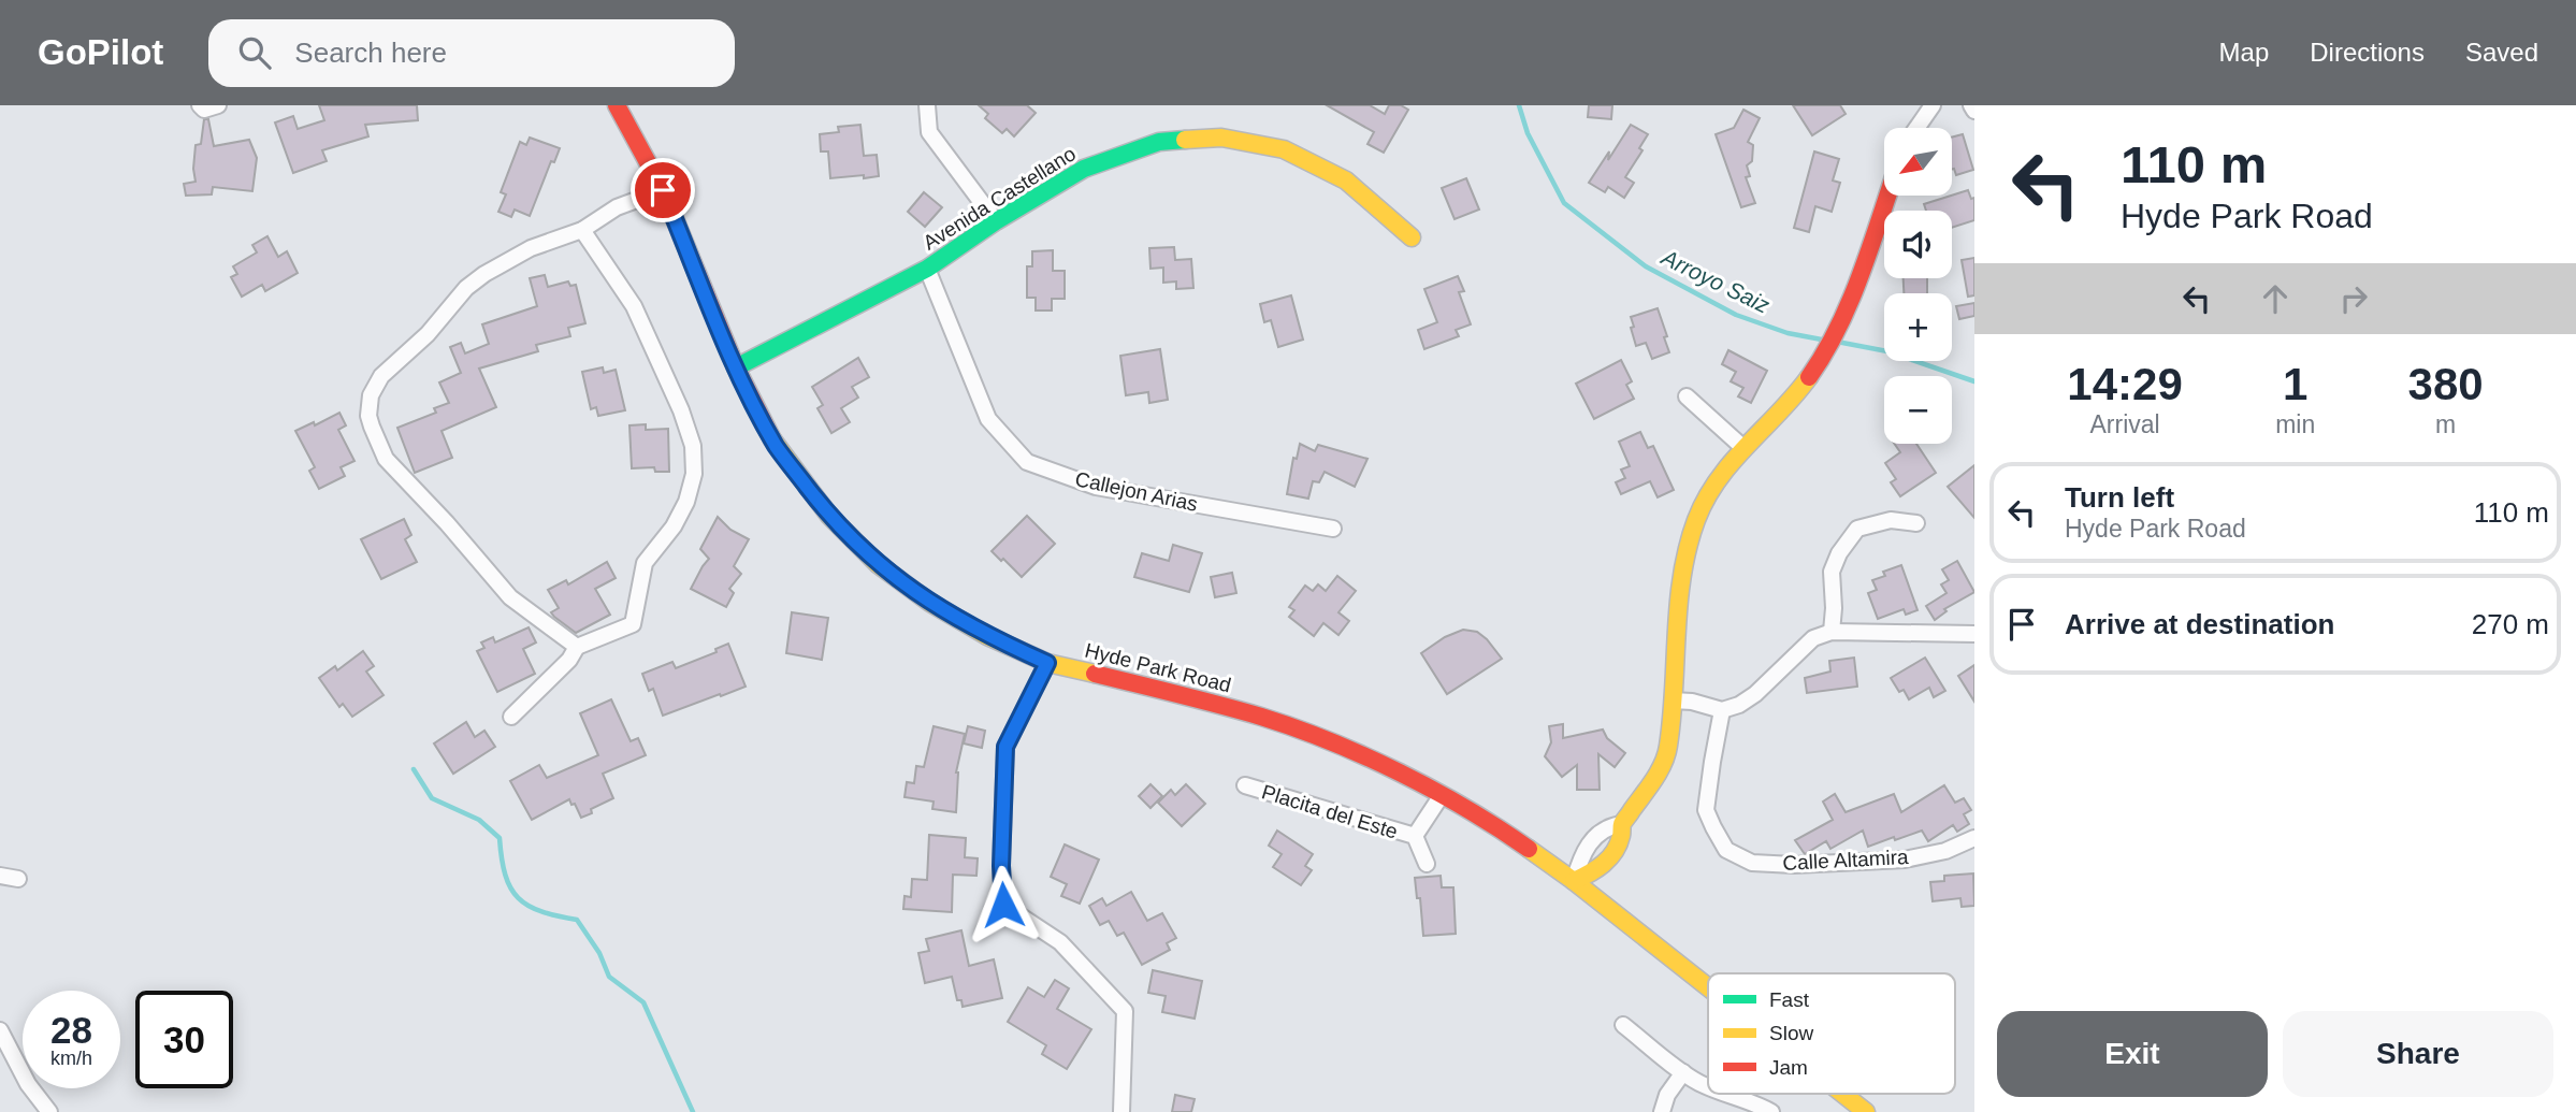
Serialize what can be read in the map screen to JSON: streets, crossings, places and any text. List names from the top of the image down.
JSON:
{
  "streets": {
    "main road": ["Avenida Castellano", "Hyde Park Road"],
    "street": ["Callejon Arias", "Placita del Este", "Calle Altamira"]
  },
  "crossings": [
    ["Avenida Castellano", "Callejon Arias"],
    ["Avenida Castellano", "Hyde Park Road"],
    ["Hyde Park Road", "Placita del Este"]
  ],
  "water": ["Arroyo Saiz"],
  "legend": ["Fast", "Slow", "Jam"],
  "north": "bottom left",
  "page": {
    "header": "GoPilot",
    "search": "Search here",
    "nav": ["Map", "Directions", "Saved"],
    "turn": ["110 m", "Hyde Park Road"],
    "map_buttons": ["+", "−"],
    "eta": [
      "14:29",
      "Arrival",
      "1",
      "min",
      "380",
      "m"
    ],
    "list": [
      {
        "name": "Turn left",
        "note": "Hyde Park Road",
        "value": "110 m"
      },
      {
        "name": "Arrive at destination",
        "value": "270 m"
      }
    ],
    "speed": "28 km/h",
    "limit": "30",
    "buttons": ["Exit", "Share"]
  }
}
